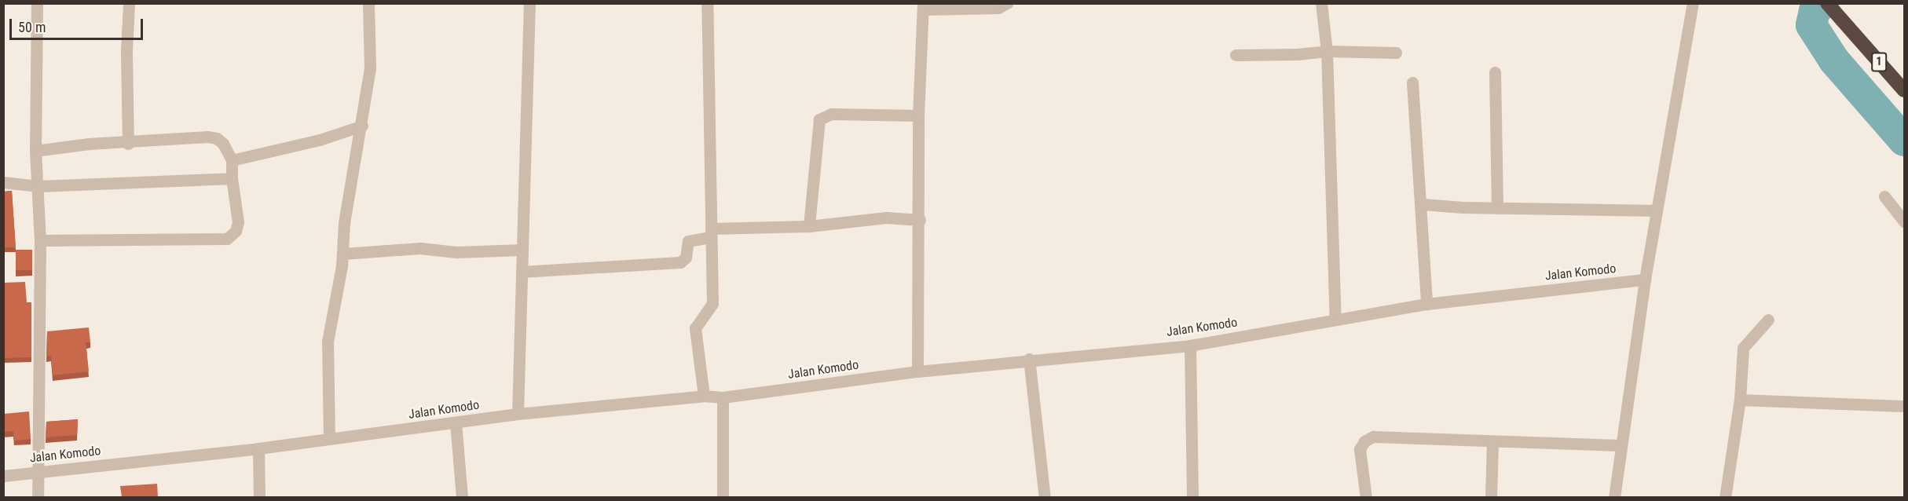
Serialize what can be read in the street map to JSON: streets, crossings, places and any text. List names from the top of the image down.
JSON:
{
  "streets": {
    "highway": ["1"],
    "street": ["Jalan Komodo"]
  },
  "scale_bar": "50 m"
}
